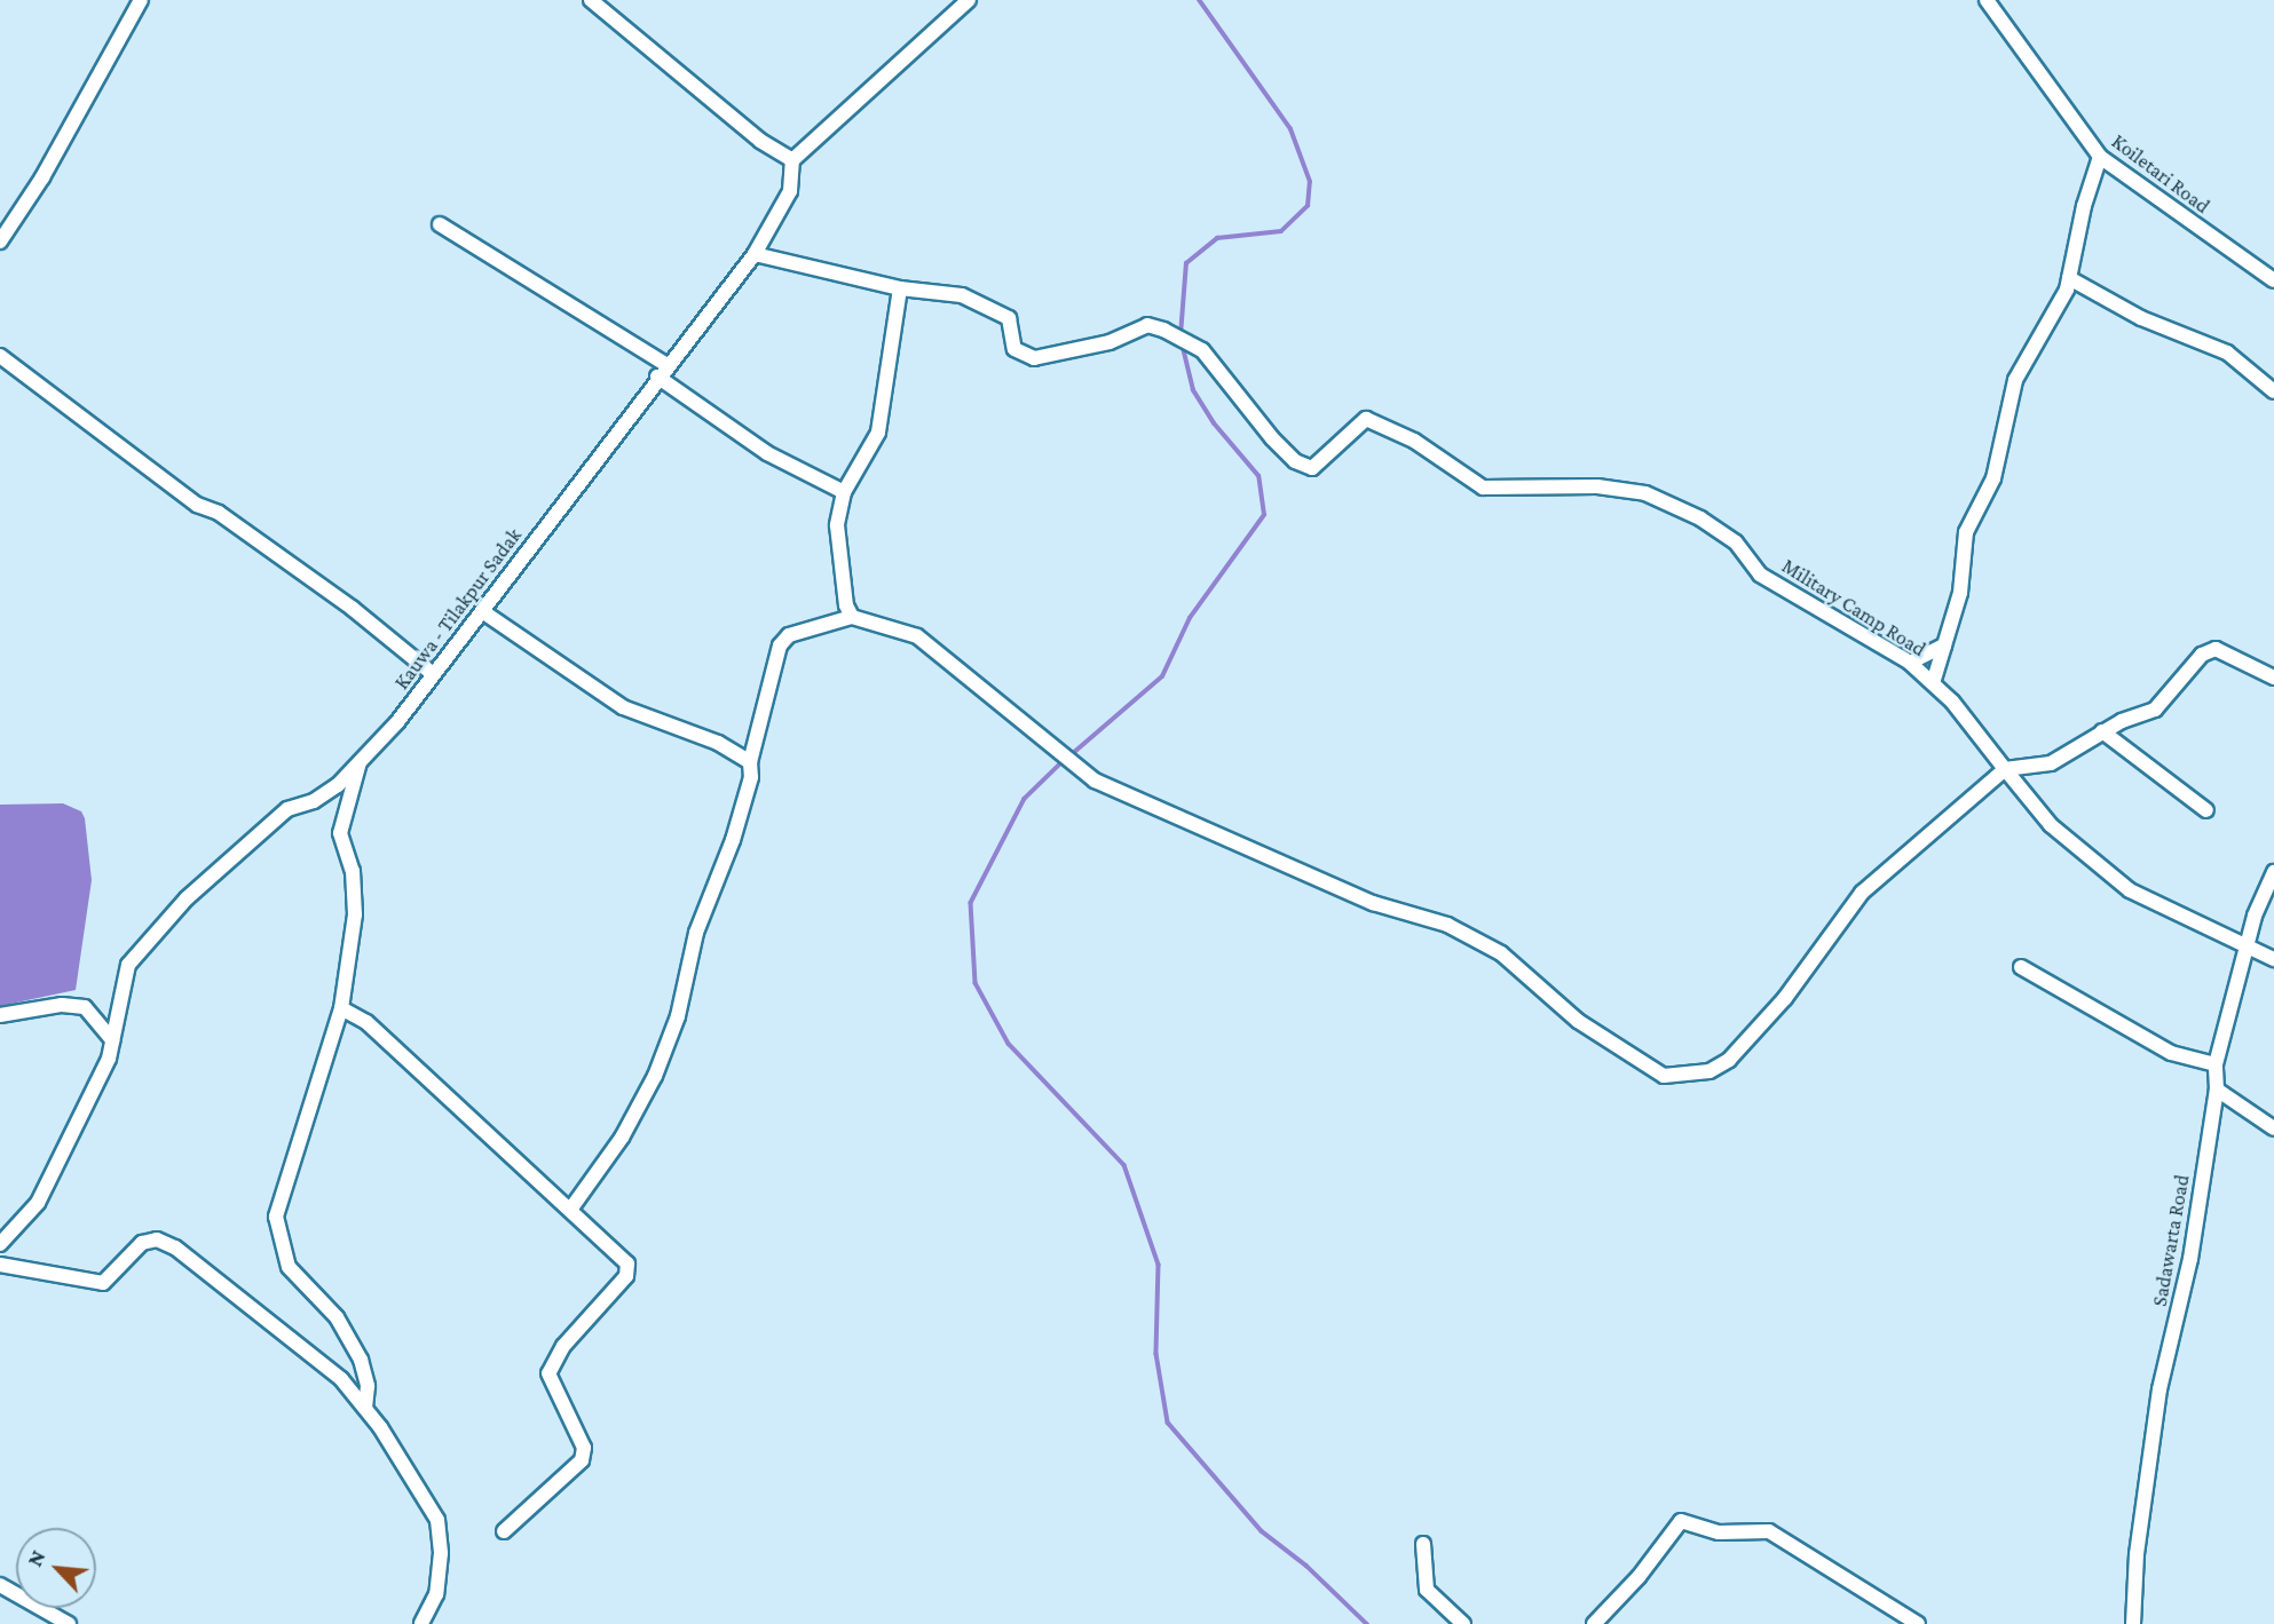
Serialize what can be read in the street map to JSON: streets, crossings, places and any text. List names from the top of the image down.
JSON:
{
  "streets": {
    "street": [
      "Koiletari Road",
      "Military Camp Road",
      "Kauwa - Tilakpur Sadak",
      "Sadawarta Road"
    ]
  },
  "crossings": [
    ["Military Camp Road", "Sadawarta Road"]
  ],
  "north": "top left"
}
